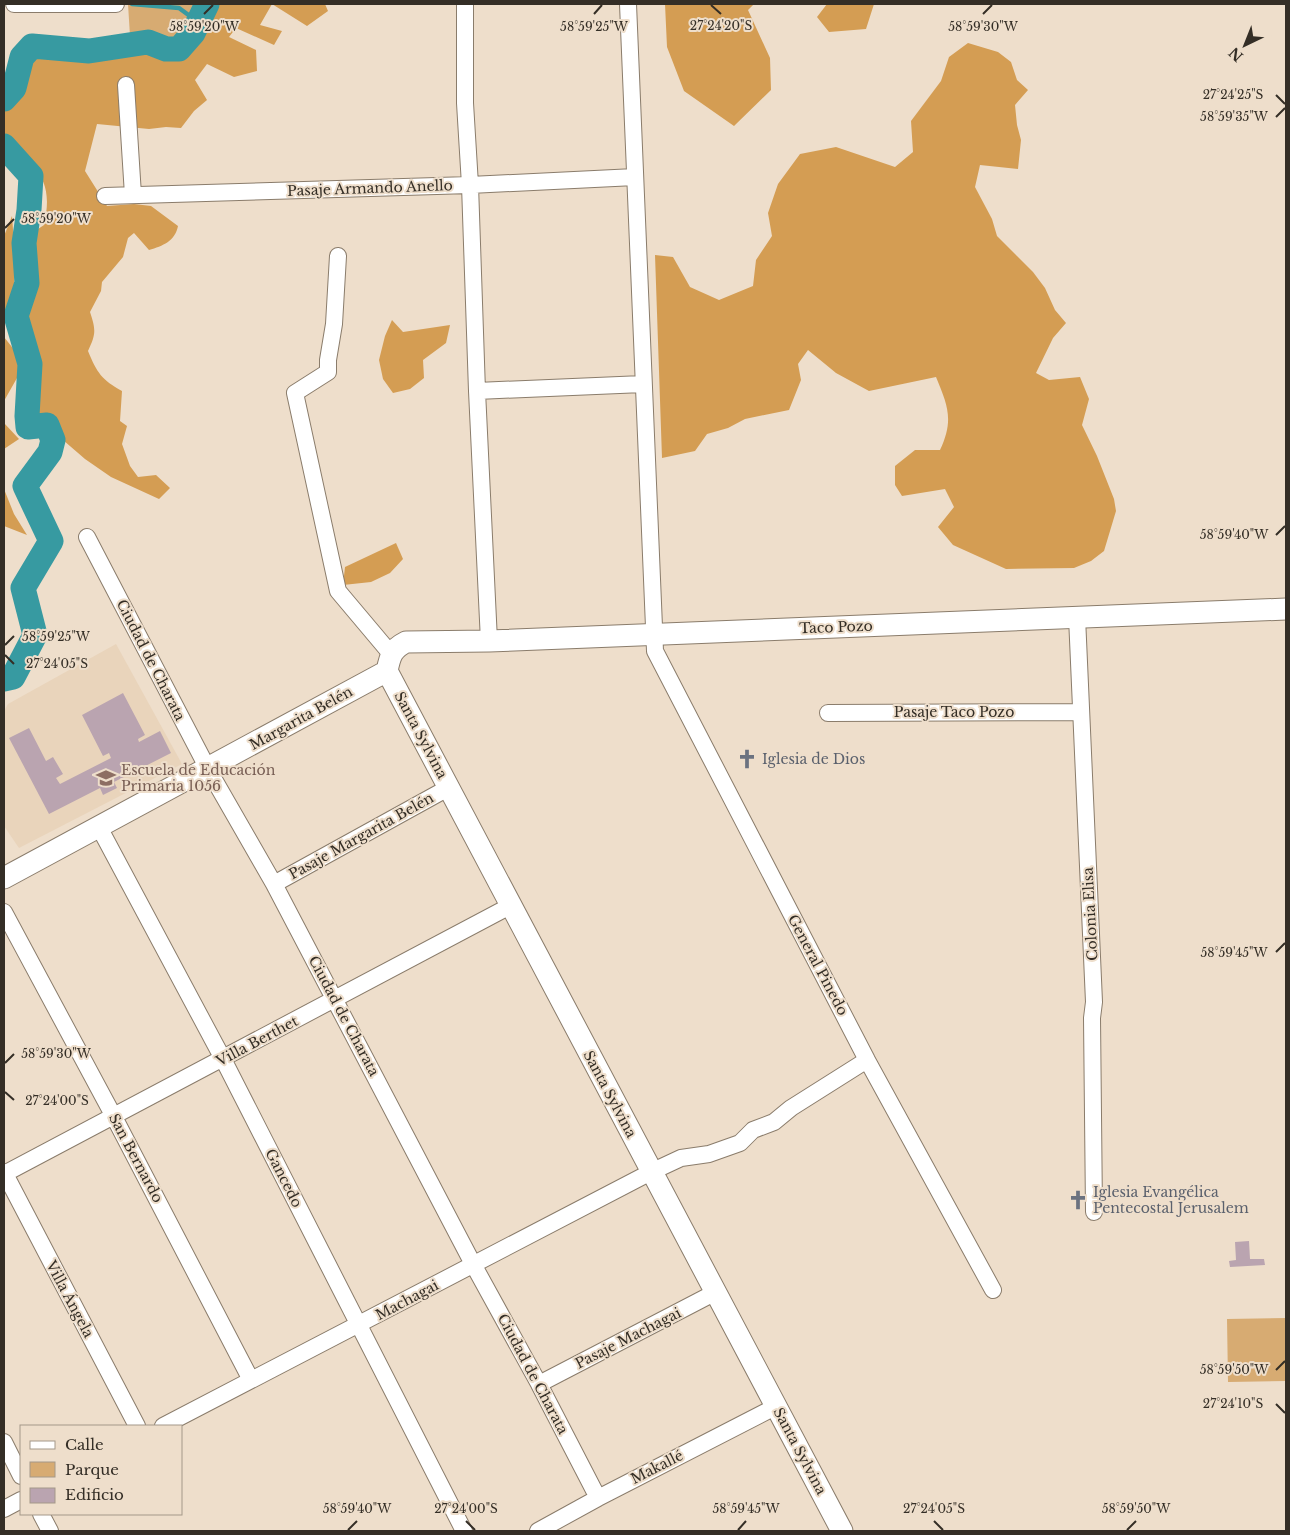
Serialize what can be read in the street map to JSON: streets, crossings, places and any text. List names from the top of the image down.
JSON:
{
  "streets": {
    "street": [
      "Pasaje Armando Anello",
      "Taco Pozo",
      "Ciudad de Charata",
      "Pasaje Taco Pozo",
      "Margarita Belén",
      "Santa Sylvina",
      "Pasaje Margarita Belén",
      "Colonia Elisa",
      "General Pinedo",
      "Villa Berthet",
      "San Bernardo",
      "Gancedo",
      "Villa Ángela",
      "Machagai",
      "Pasaje Machagai",
      "Makallé"
    ]
  },
  "crossings": [
    ["Pasaje Armando Anello", "General Pinedo"],
    ["Taco Pozo", "Margarita Belén"],
    ["Taco Pozo", "Santa Sylvina"],
    ["Taco Pozo", "Colonia Elisa"],
    ["Taco Pozo", "General Pinedo"],
    ["Ciudad de Charata", "Margarita Belén"],
    ["Ciudad de Charata", "Pasaje Margarita Belén"],
    ["Ciudad de Charata", "Villa Berthet"],
    ["Ciudad de Charata", "Machagai"],
    ["Ciudad de Charata", "Pasaje Machagai"],
    ["Ciudad de Charata", "Makallé"],
    ["Pasaje Taco Pozo", "Colonia Elisa"],
    ["Margarita Belén", "Santa Sylvina"],
    ["Margarita Belén", "Gancedo"],
    ["Santa Sylvina", "Pasaje Margarita Belén"],
    ["Santa Sylvina", "Villa Berthet"],
    ["Santa Sylvina", "Machagai"],
    ["Santa Sylvina", "Pasaje Machagai"],
    ["Santa Sylvina", "Makallé"],
    ["General Pinedo", "Machagai"],
    ["Villa Berthet", "San Bernardo"],
    ["Villa Berthet", "Gancedo"],
    ["Villa Berthet", "Villa Ángela"],
    ["San Bernardo", "Machagai"],
    ["Gancedo", "Machagai"]
  ],
  "places": {
    "church": ["Iglesia de Dios", "Iglesia Evangélica Pentecostal Jerusalem"],
    "school or university": ["Escuela de Educación Primaria 1056"]
  },
  "legend": ["Calle", "Parque", "Edificio"],
  "north": "bottom left",
  "coordinates": [
    "27°24'20\"S",
    "58°59'25\"W",
    "58°59'20\"W",
    "58°59'30\"W",
    "27°24'25\"S",
    "58°59'35\"W",
    "58°59'40\"W",
    "27°24'05\"S",
    "58°59'45\"W",
    "27°24'00\"S",
    "58°59'50\"W",
    "27°24'10\"S"
  ]
}
